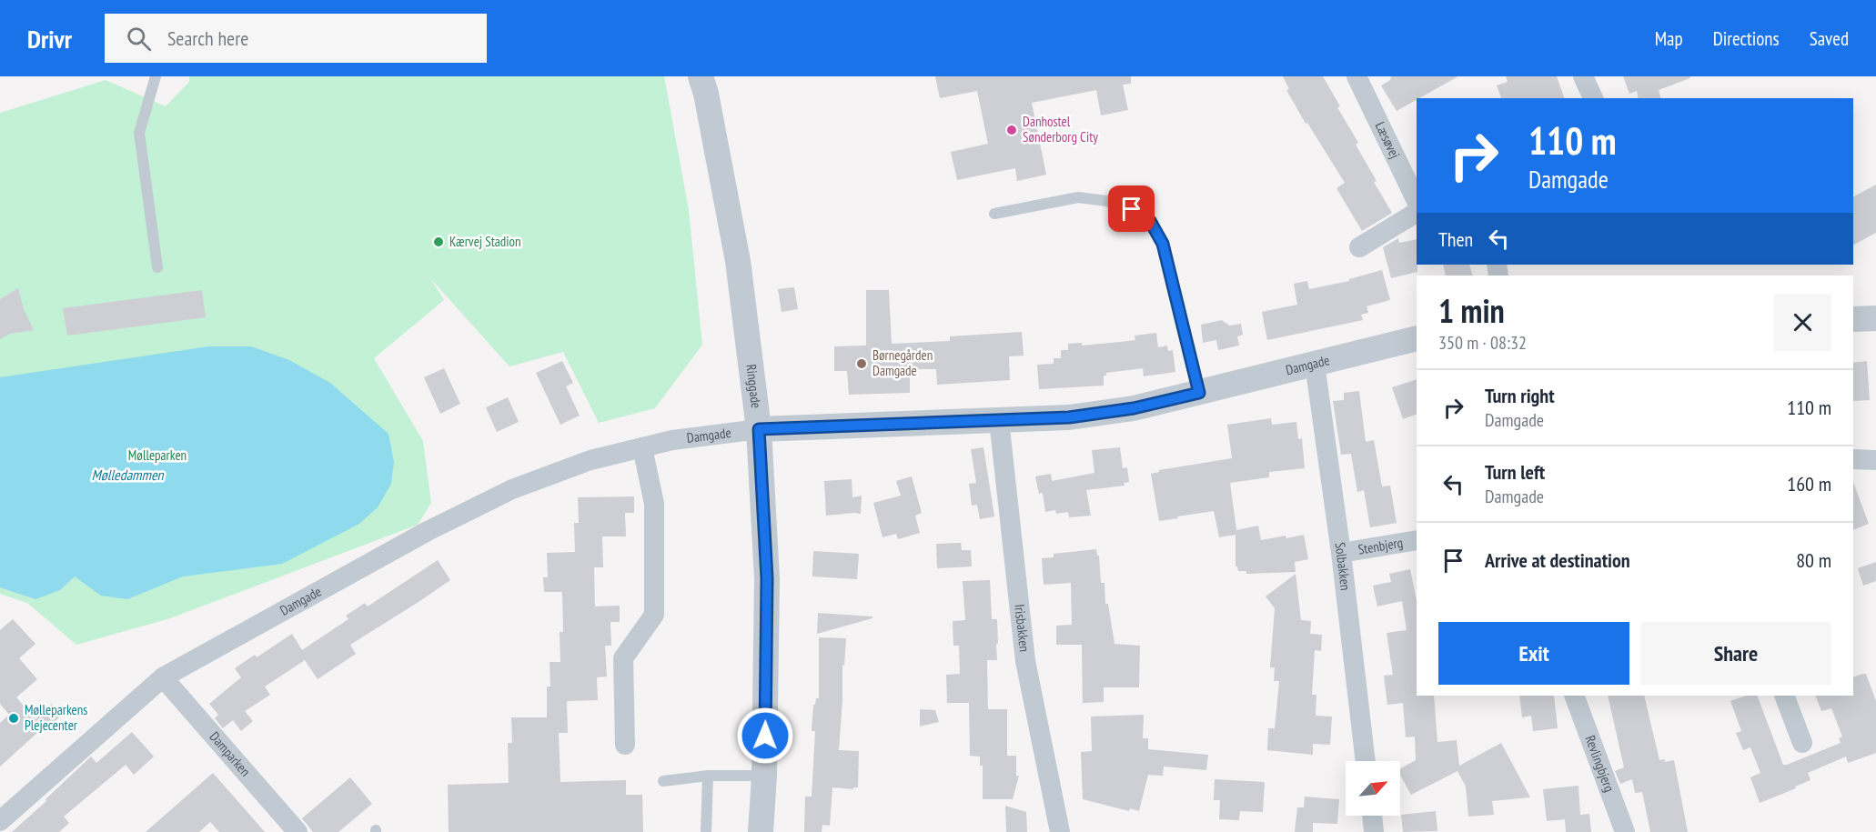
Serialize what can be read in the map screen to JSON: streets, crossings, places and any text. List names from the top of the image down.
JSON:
{
  "streets": {
    "street": [
      "Læsøvej",
      "Damgade",
      "Ringgade",
      "Stenbjerg",
      "Solbakken",
      "Irisbakken",
      "Damparken",
      "Revlingbjerg"
    ]
  },
  "crossings": [
    ["Damgade", "Ringgade"],
    ["Damgade", "Solbakken"],
    ["Damgade", "Irisbakken"],
    ["Damgade", "Damparken"],
    ["Stenbjerg", "Solbakken"]
  ],
  "water": ["Mølledammen"],
  "parks": ["Mølleparken"],
  "places": [
    "Danhostel Sønderborg City",
    "Kærvej Stadion",
    "Børnegården Damgade",
    "Mølleparkens Plejecenter"
  ],
  "north": "top right",
  "page": {
    "header": "Drivr",
    "search": "Search here",
    "nav": ["Map", "Directions", "Saved"],
    "turn": ["110 m", "Damgade"],
    "then": "Then",
    "heading": ["1 min", "350 m · 08:32"],
    "list": [
      {
        "name": "Turn right",
        "note": "Damgade",
        "value": "110 m"
      },
      {
        "name": "Turn left",
        "note": "Damgade",
        "value": "160 m"
      },
      {
        "name": "Arrive at destination",
        "value": "80 m"
      }
    ],
    "buttons": ["Exit", "Share"]
  }
}
